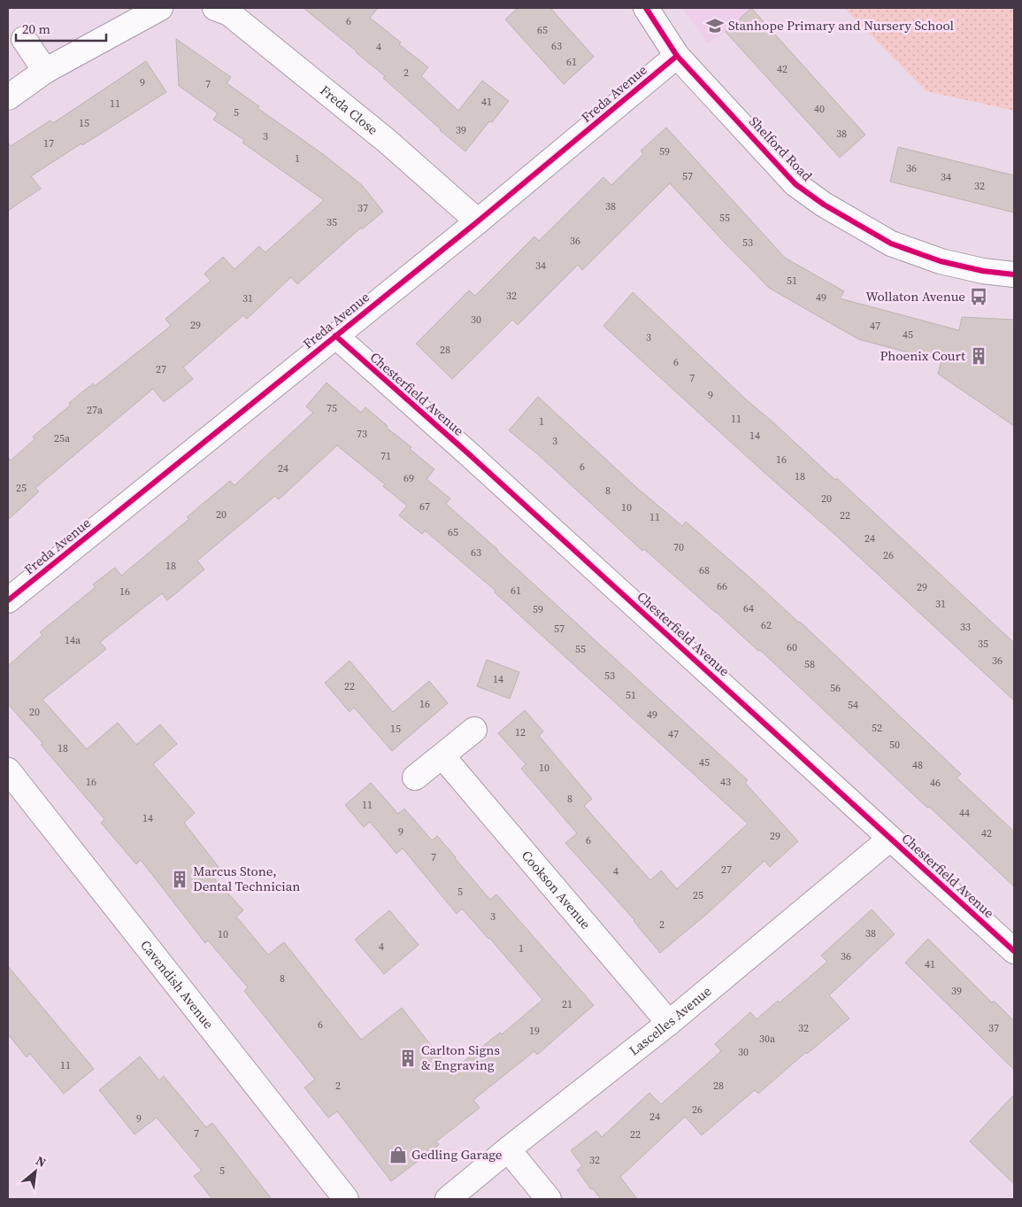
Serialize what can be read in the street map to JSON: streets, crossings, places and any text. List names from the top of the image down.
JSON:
{
  "streets": {
    "street": [
      "Freda Avenue",
      "Freda Close",
      "Shelford Road",
      "Chesterfield Avenue",
      "Cookson Avenue",
      "Cavendish Avenue",
      "Lascelles Avenue"
    ]
  },
  "crossings": [
    ["Freda Avenue", "Freda Close"],
    ["Freda Avenue", "Shelford Road"],
    ["Freda Avenue", "Chesterfield Avenue"],
    ["Chesterfield Avenue", "Lascelles Avenue"],
    ["Cookson Avenue", "Lascelles Avenue"]
  ],
  "places": {
    "school or university": ["Stanhope Primary and Nursery School"],
    "bus stop": ["Wollaton Avenue"],
    "building": ["Phoenix Court", "Marcus Stone, Dental Technician", "Carlton Signs & Engraving"],
    "shop": ["Gedling Garage"]
  },
  "house_numbers": [
    "6",
    "65",
    "63",
    "4",
    "61",
    "42",
    "2",
    "9",
    "7",
    "41",
    "11",
    "40",
    "5",
    "15",
    "39",
    "38",
    "3",
    "17",
    "59",
    "1",
    "36",
    "57",
    "34",
    "32",
    "38",
    "37",
    "55",
    "35",
    "36",
    "53",
    "34",
    "51",
    "32",
    "49",
    "31",
    "30",
    "29",
    "47",
    "45",
    "3",
    "28",
    "6",
    "27",
    "7",
    "9",
    "75",
    "27a",
    "11",
    "1",
    "73",
    "14",
    "25a",
    "3",
    "71",
    "16",
    "6",
    "24",
    "18",
    "69",
    "25",
    "8",
    "20",
    "67",
    "10",
    "20",
    "22",
    "11",
    "65",
    "24",
    "70",
    "63",
    "26",
    "18",
    "68",
    "66",
    "29",
    "61",
    "16",
    "31",
    "64",
    "59",
    "62",
    "33",
    "57",
    "14a",
    "35",
    "60",
    "55",
    "36",
    "58",
    "53",
    "14",
    "22",
    "56",
    "51",
    "16",
    "54",
    "20",
    "49",
    "52",
    "15",
    "12",
    "47",
    "50",
    "18",
    "45",
    "48",
    "10",
    "16",
    "43",
    "46",
    "8",
    "11",
    "44",
    "14",
    "9",
    "42",
    "29",
    "6",
    "7",
    "27",
    "4",
    "5",
    "25",
    "3",
    "2",
    "38",
    "10",
    "4",
    "1",
    "36",
    "41",
    "8",
    "39",
    "21",
    "6",
    "32",
    "37",
    "19",
    "30a",
    "30",
    "11",
    "2",
    "28",
    "26",
    "24",
    "9",
    "7",
    "22",
    "32",
    "5"
  ],
  "scale_bar": "20 m",
  "north": "top right"
}
